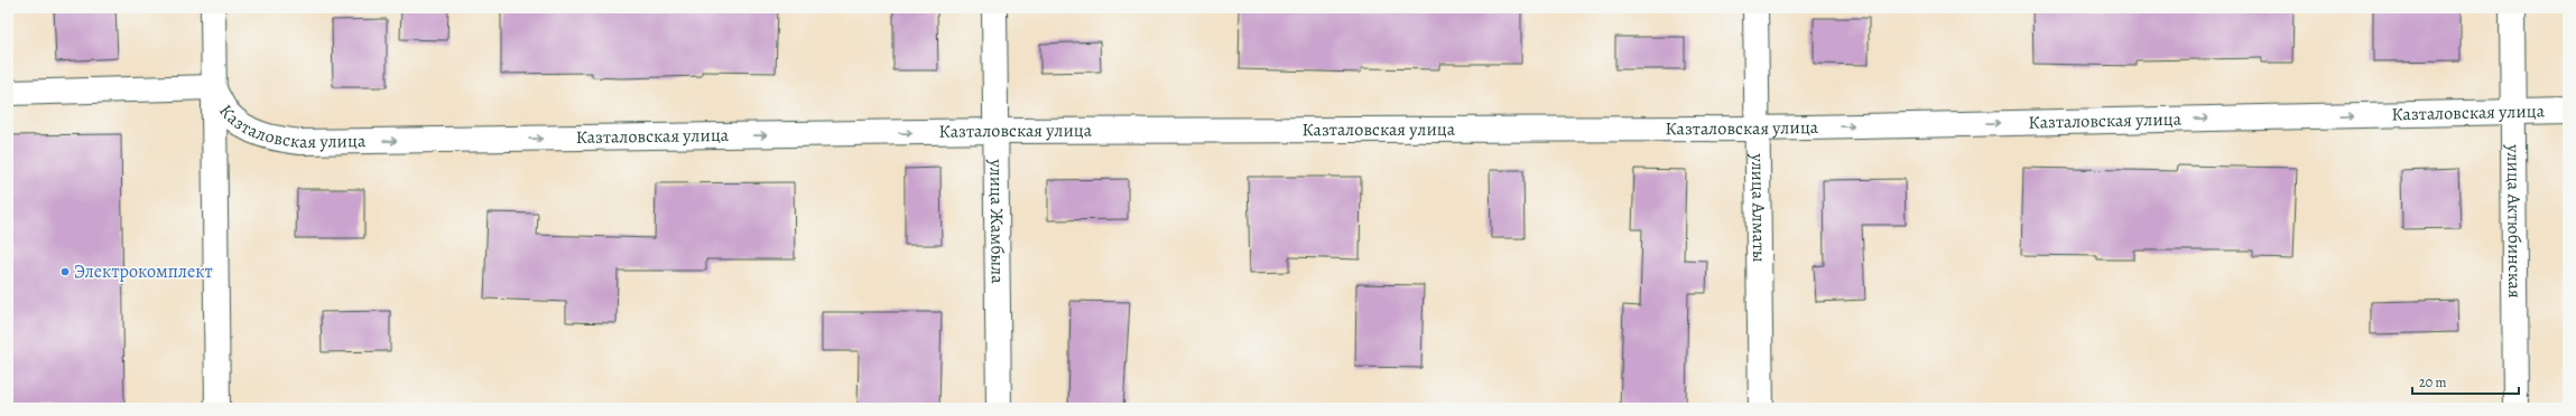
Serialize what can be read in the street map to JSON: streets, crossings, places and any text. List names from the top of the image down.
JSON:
{
  "streets": {
    "street": [
      "Казталовская улица",
      "улица Алматы",
      "улица Жамбыла",
      "улица Актюбинская"
    ]
  },
  "crossings": [
    ["Казталовская улица", "улица Алматы"],
    ["Казталовская улица", "улица Жамбыла"],
    ["Казталовская улица", "улица Актюбинская"]
  ],
  "one_way": ["Казталовская улица"],
  "places": ["Электрокомплект"],
  "scale_bar": "20 m"
}
